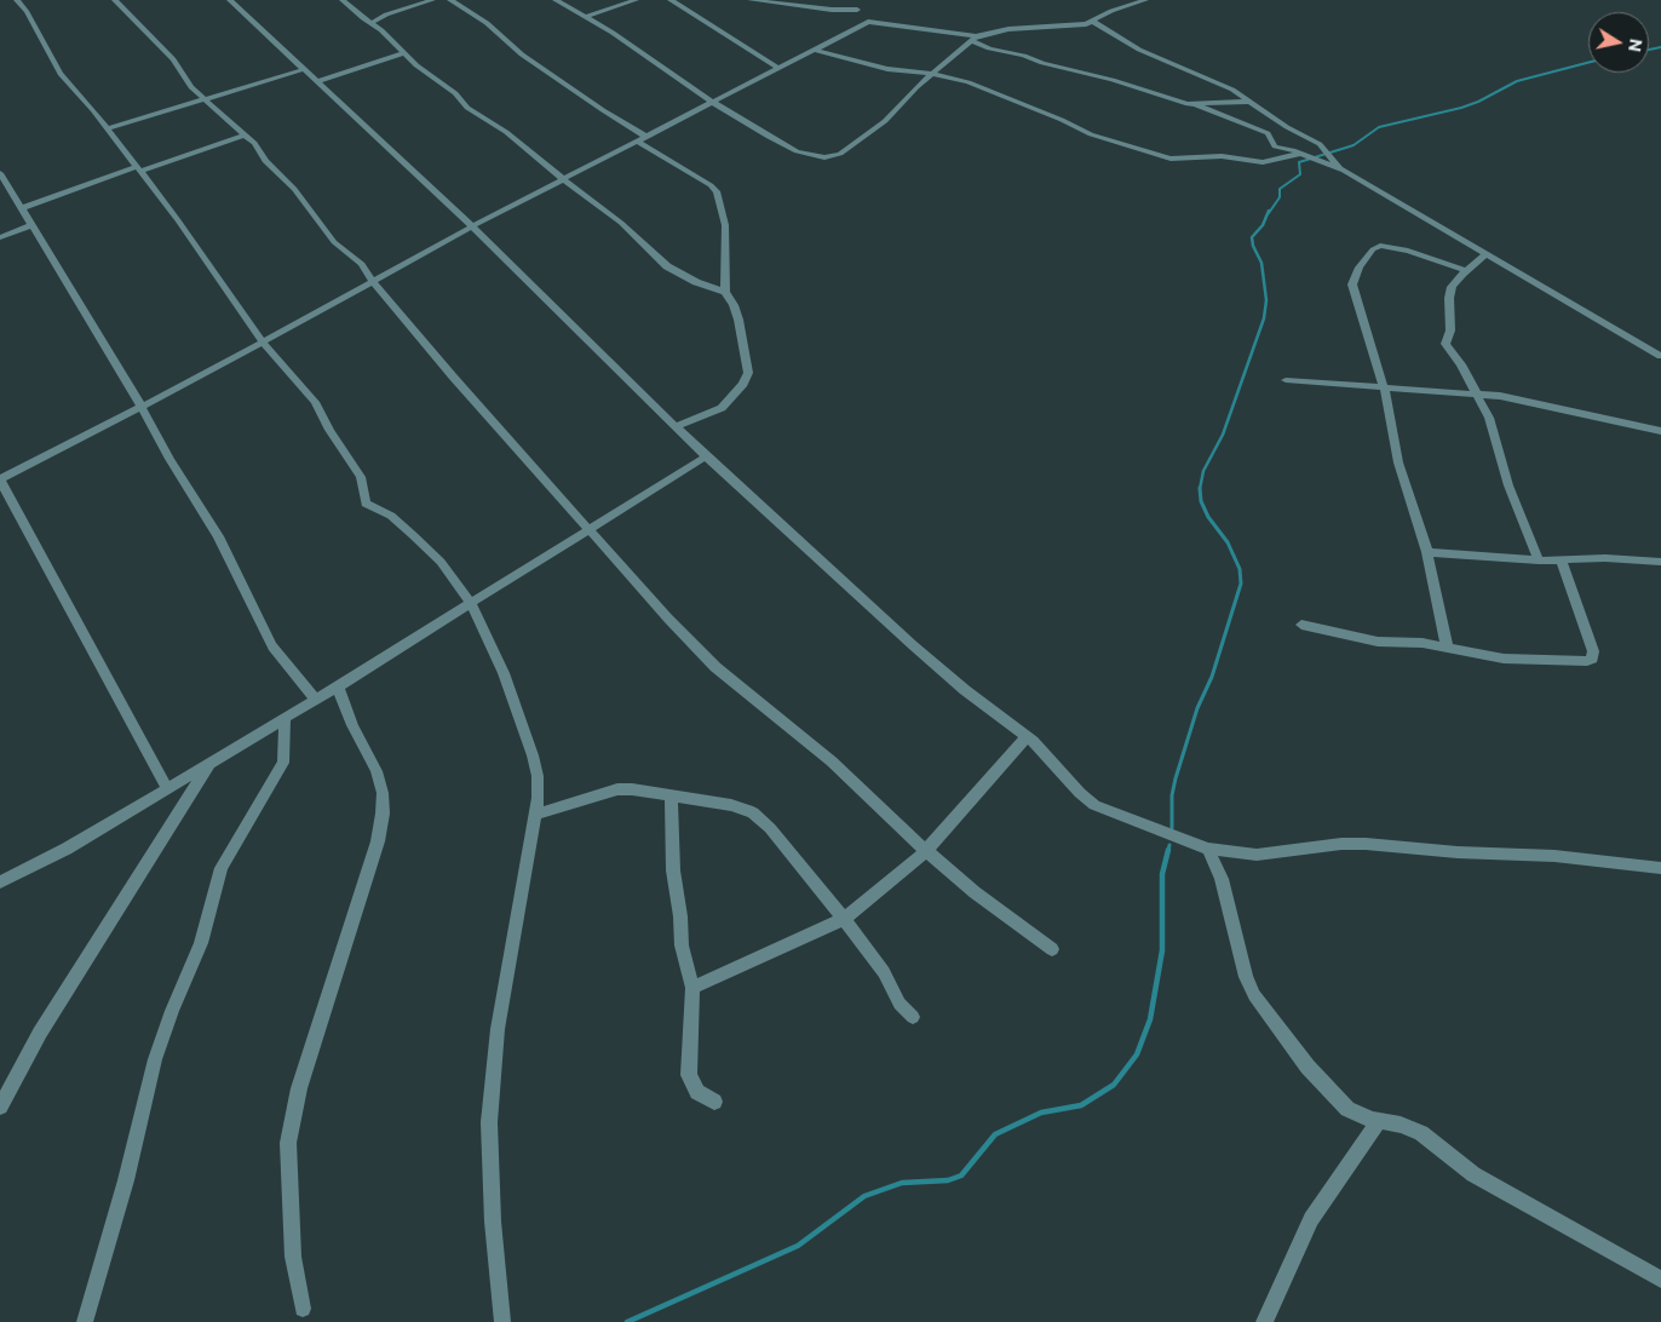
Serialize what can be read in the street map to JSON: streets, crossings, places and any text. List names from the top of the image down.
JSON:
{
  "north": "right"
}
